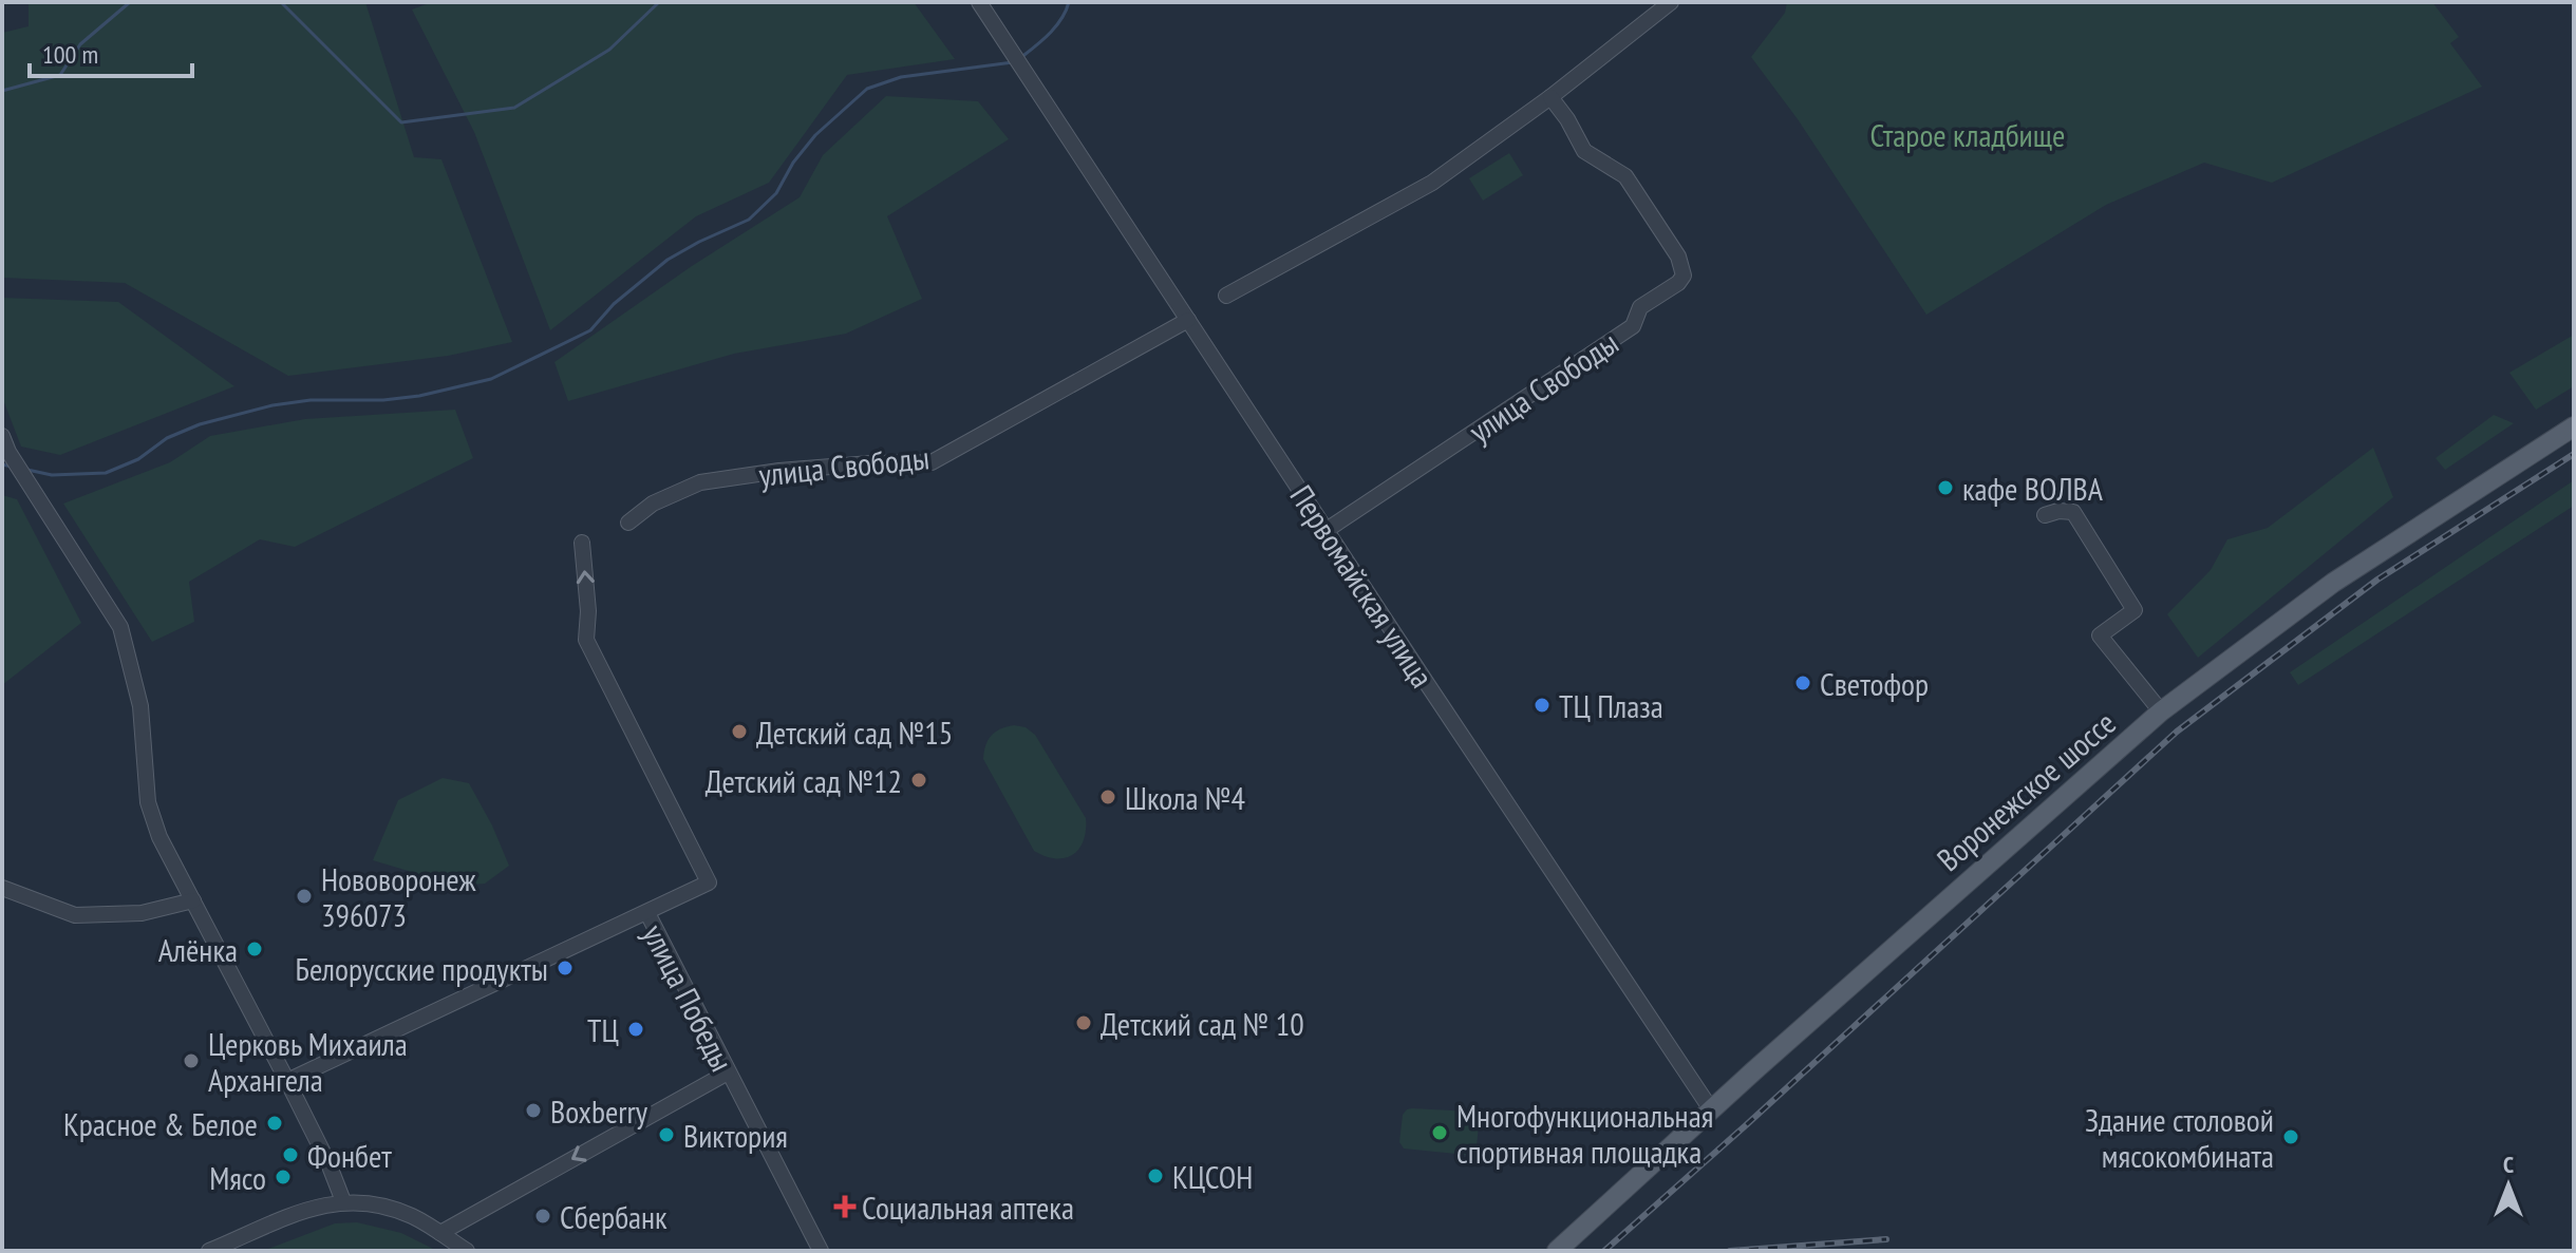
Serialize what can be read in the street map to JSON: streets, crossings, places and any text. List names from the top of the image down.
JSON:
{
  "streets": {
    "main road": ["Воронежское шоссе"],
    "street": ["улица Свободы", "Первомайская улица", "улица Победы"]
  },
  "crossings": [
    ["улица Свободы", "Первомайская улица"],
    ["Первомайская улица", "Воронежское шоссе"]
  ],
  "parks": ["Старое кладбище"],
  "places": {
    "other": [
      "кафе ВОЛВА",
      "Светофор",
      "ТЦ Плаза",
      "Детский сад №15",
      "Детский сад №12",
      "Школа №4",
      "Нововоронеж 396073",
      "Алёнка",
      "Белорусские продукты",
      "Детский сад № 10",
      "ТЦ",
      "Церковь Михаила Архангела",
      "Boxberry",
      "Красное & Белое",
      "Многофункциональная спортивная площадка",
      "Виктория",
      "Здание столовой мясокомбината",
      "Фонбет",
      "КЦСОН",
      "Мясо",
      "Сбербанк"
    ],
    "health": ["Социальная аптека"]
  },
  "scale_bar": "100 m",
  "north": "top"
}
